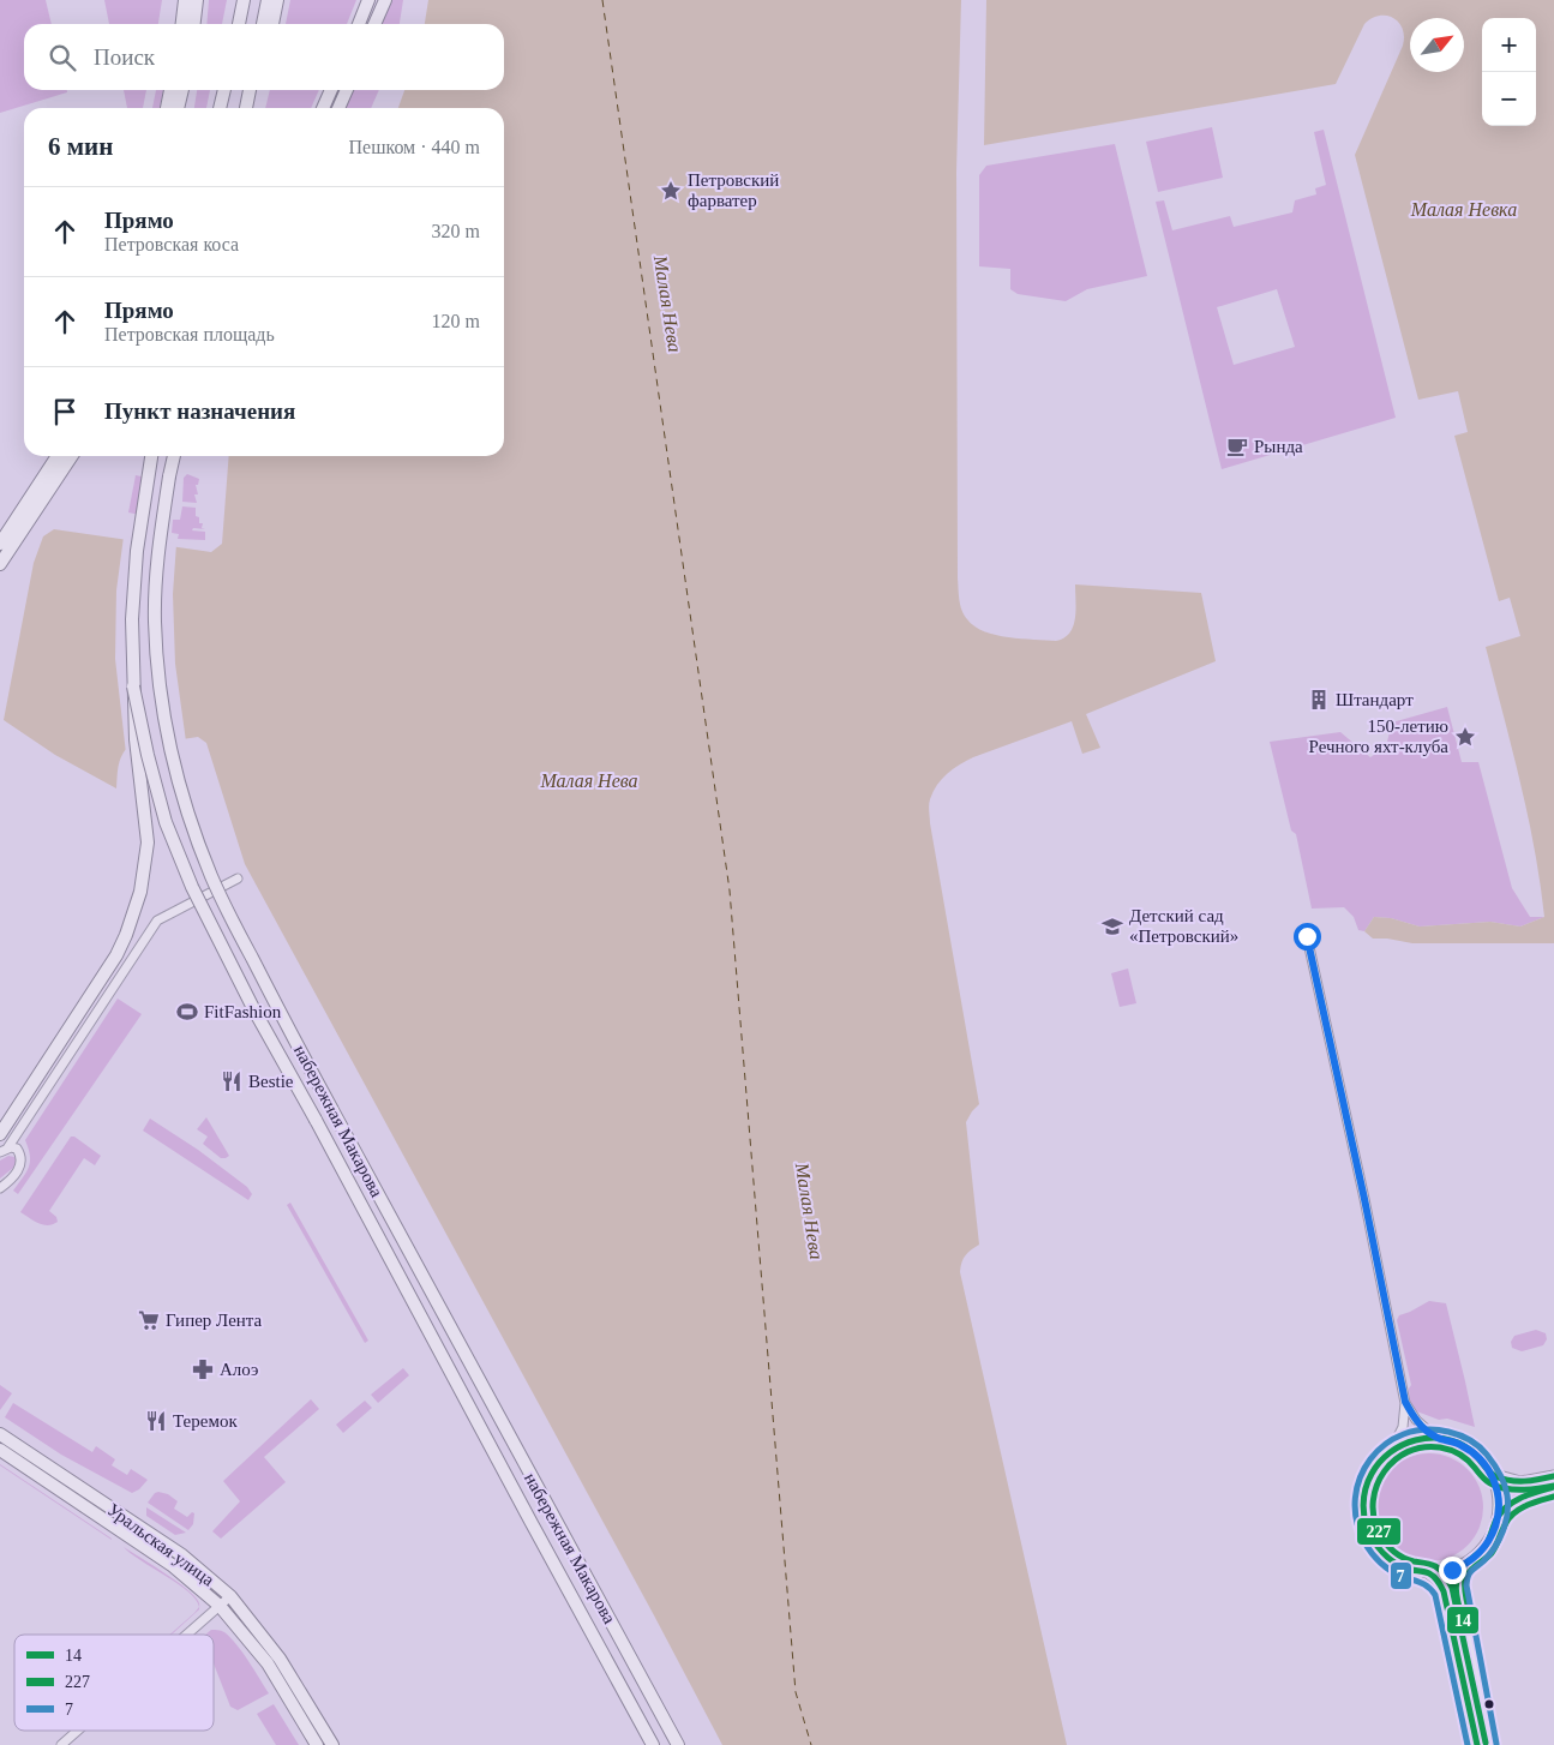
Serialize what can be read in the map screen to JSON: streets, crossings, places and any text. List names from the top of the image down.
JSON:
{
  "streets": {
    "main road": ["набережная Макарова", "Уральская улица"]
  },
  "water": ["Малая Невка", "Малая Нева"],
  "places": {
    "place": ["Петровский фарватер", "150-летию Речного яхт-клуба"],
    "cafe": ["Рында"],
    "building": ["Штандарт"],
    "school or university": ["Детский сад «Петровский»"],
    "sports": ["FitFashion"],
    "restaurant": ["Bestie", "Теремок"],
    "supermarket": ["Гипер Лента"],
    "pharmacy": ["Алоэ"]
  },
  "lines": ["transit line 7", "transit line 14", "transit line 227"],
  "legend": ["14", "227", "7"],
  "north": "top right",
  "page": {
    "map_buttons": ["+", "−"],
    "search": "Поиск",
    "heading": ["6 мин", "Пешком · 440 m"],
    "list": [
      ["Прямо", "Петровская коса", "320 m"],
      ["Прямо", "Петровская площадь", "120 m"],
      "Пункт назначения"
    ]
  }
}
